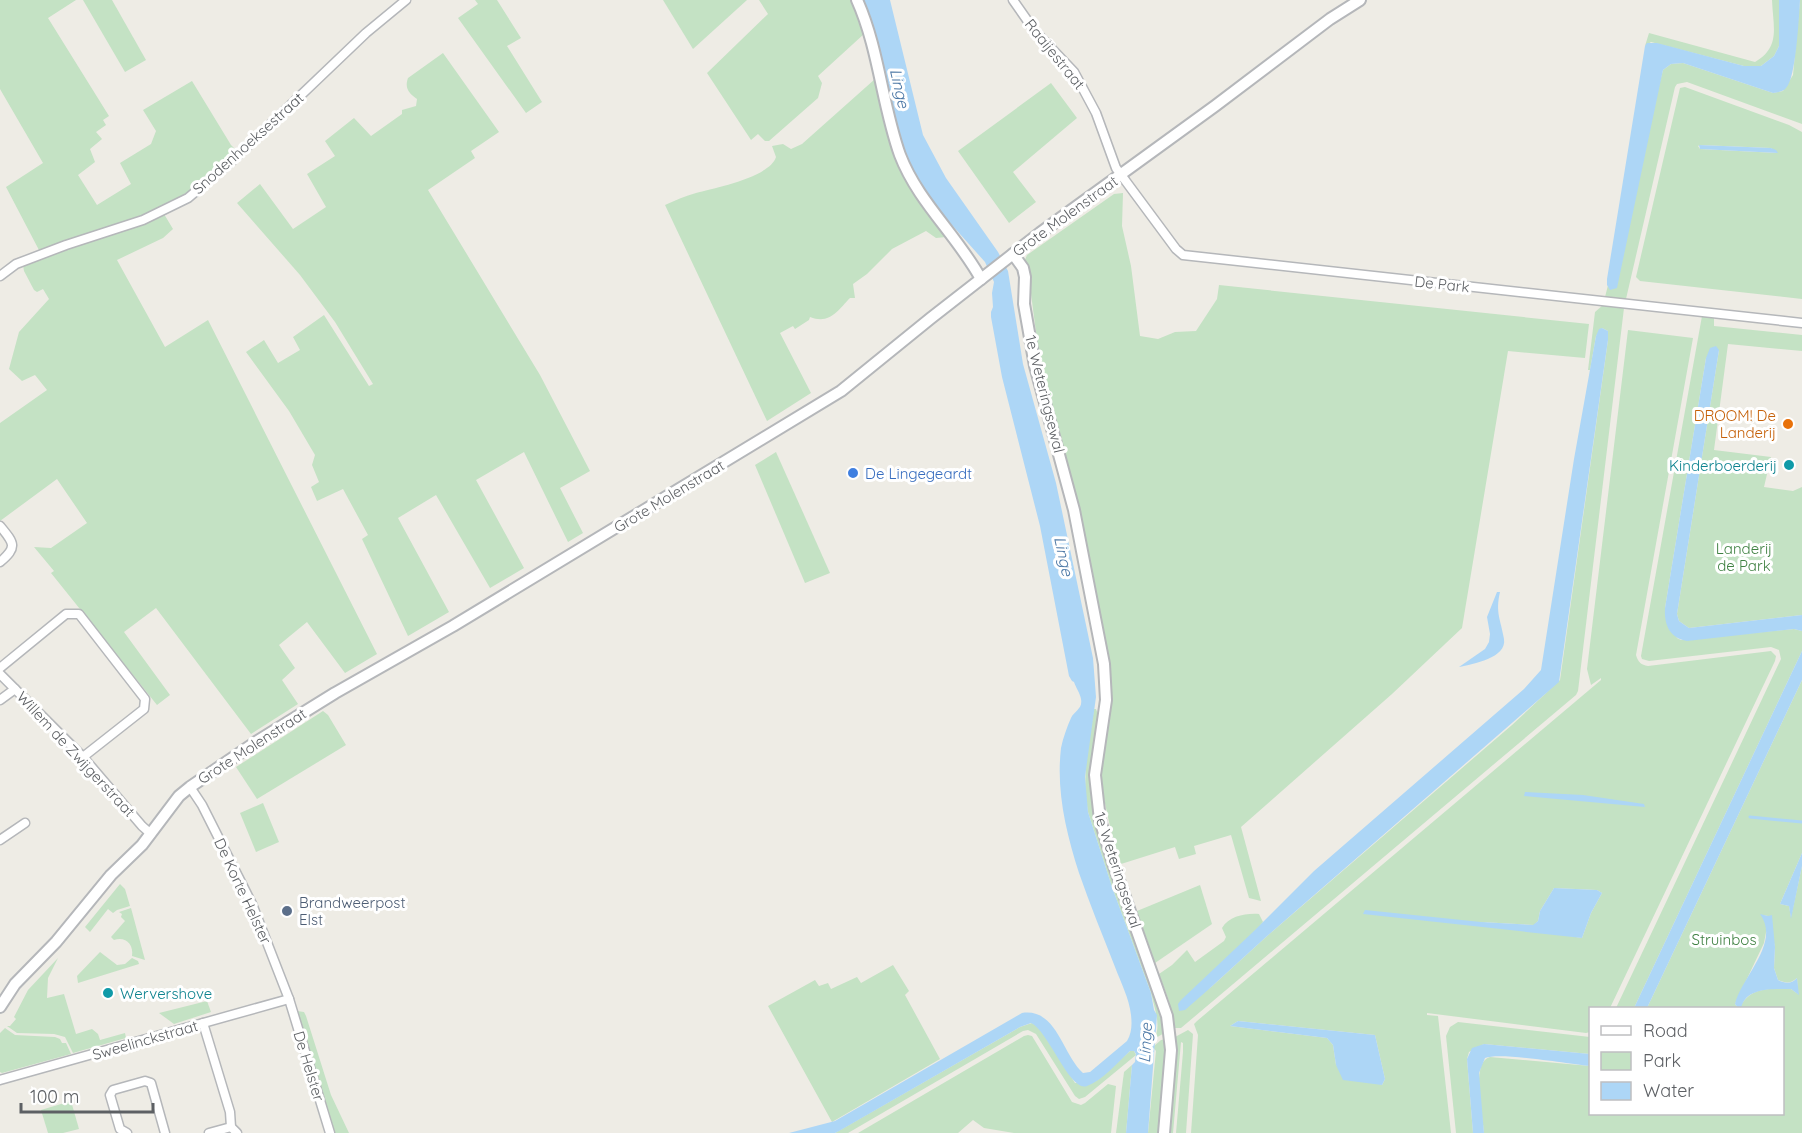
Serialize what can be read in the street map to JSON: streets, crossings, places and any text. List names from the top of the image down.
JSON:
{
  "streets": {
    "street": [
      "Raaijestraat",
      "Snodenhoeksestraat",
      "Grote Molenstraat",
      "De Park",
      "1e Weteringsewal",
      "Willem de Zwijgerstraat",
      "De Korte Helster",
      "Sweelinckstraat",
      "De Helster"
    ]
  },
  "crossings": [
    ["Raaijestraat", "Grote Molenstraat"],
    ["Raaijestraat", "De Park"],
    ["Grote Molenstraat", "De Park"],
    ["Grote Molenstraat", "1e Weteringsewal"],
    ["Grote Molenstraat", "Willem de Zwijgerstraat"],
    ["Grote Molenstraat", "De Korte Helster"],
    ["De Korte Helster", "Sweelinckstraat"],
    ["De Korte Helster", "De Helster"],
    ["Sweelinckstraat", "De Helster"]
  ],
  "water": ["Linge"],
  "parks": ["Landerij de Park", "Struinbos"],
  "places": [
    "DROOM! De Landerij",
    "Kinderboerderij",
    "De Lingegeardt",
    "Brandweerpost Elst",
    "Wervershove"
  ],
  "legend": ["Road", "Park", "Water"],
  "scale_bar": "100 m"
}
